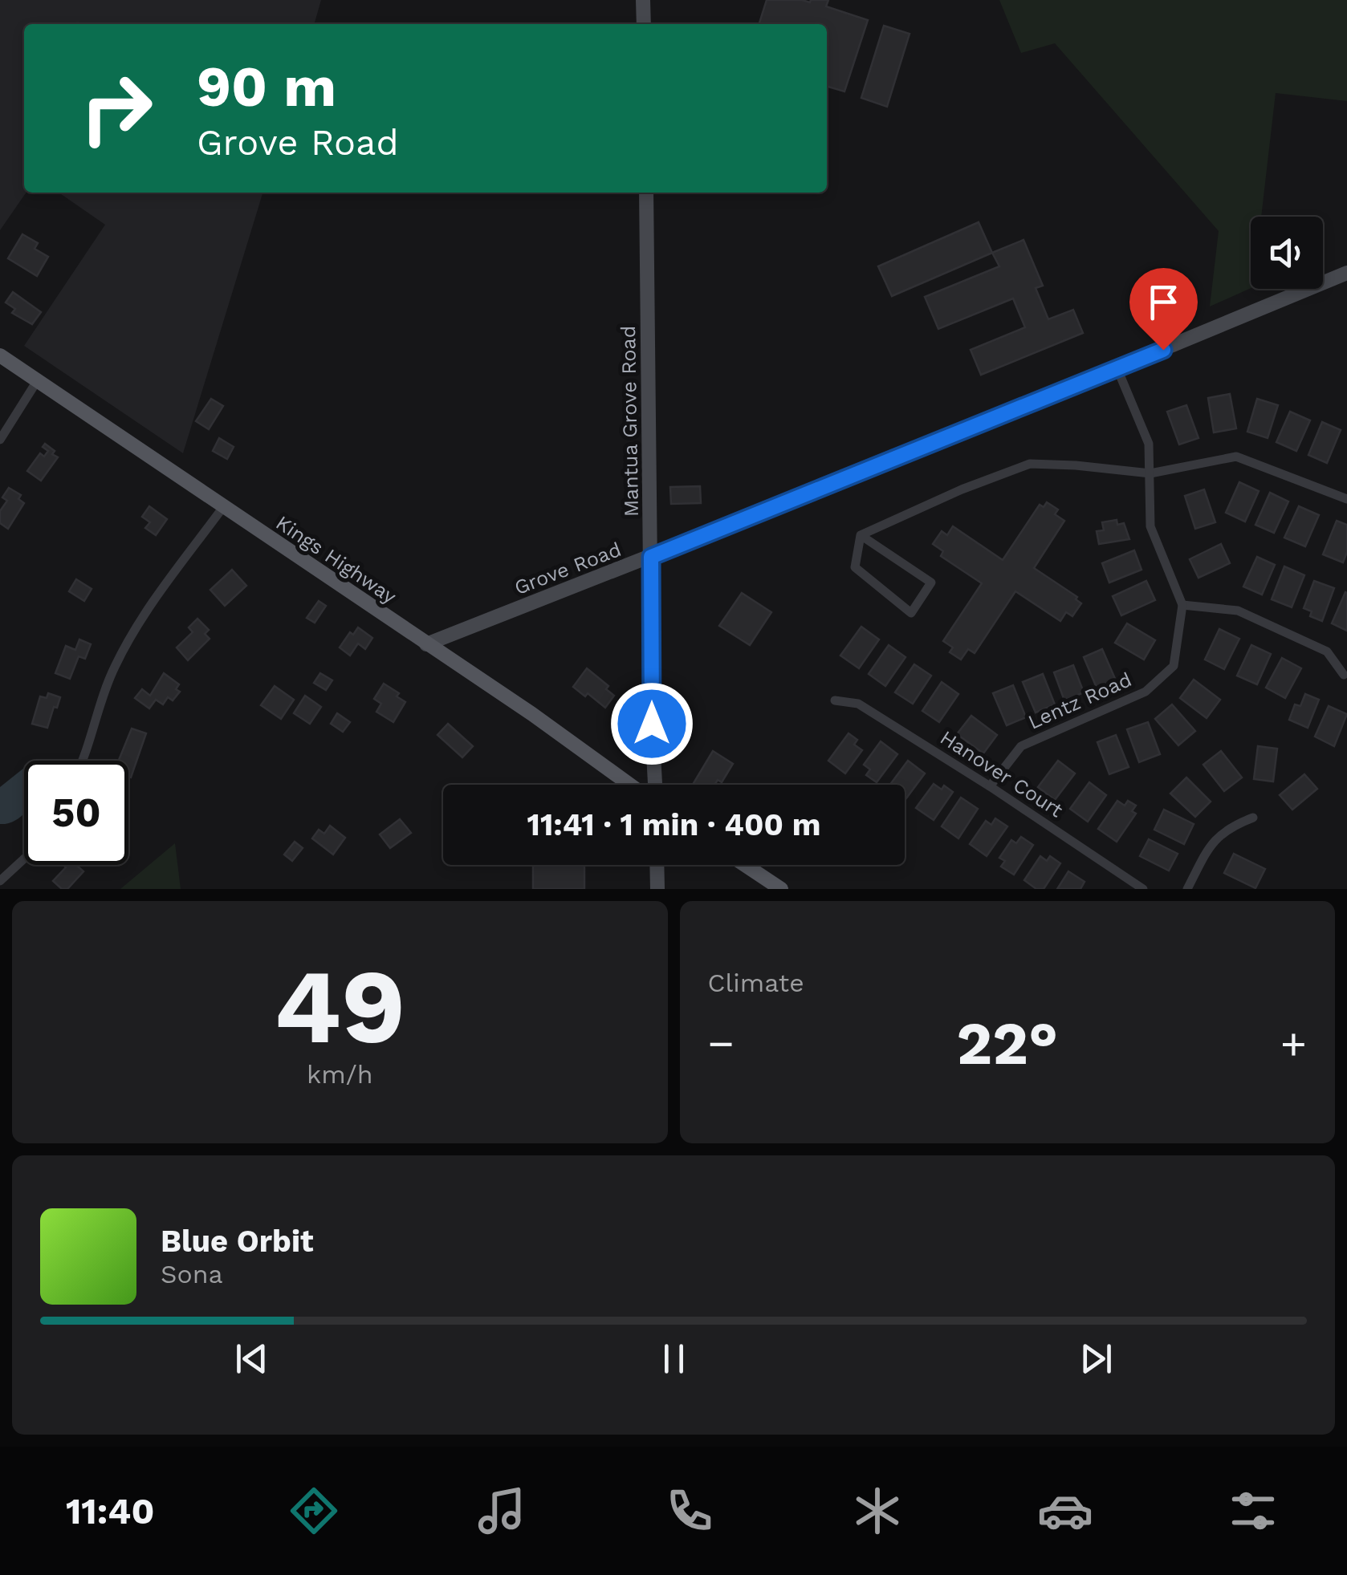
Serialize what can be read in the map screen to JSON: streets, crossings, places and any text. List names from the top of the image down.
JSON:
{
  "streets": {
    "main road": ["Mantua Grove Road", "Kings Highway", "Grove Road"],
    "street": ["Lentz Road", "Hanover Court"]
  },
  "crossings": [
    ["Mantua Grove Road", "Grove Road"],
    ["Kings Highway", "Grove Road"],
    ["Lentz Road", "Hanover Court"]
  ],
  "page": {
    "turn": ["90 m", "Grove Road"],
    "limit": "50",
    "trip": "11:41 · 1 min · 400 m",
    "tile": [
      ["49", "km/h"],
      "Climate"
    ],
    "heat": ["−", "22°", "+"],
    "song": ["Blue Orbit", "Sona"],
    "tabs": "11:40"
  }
}
